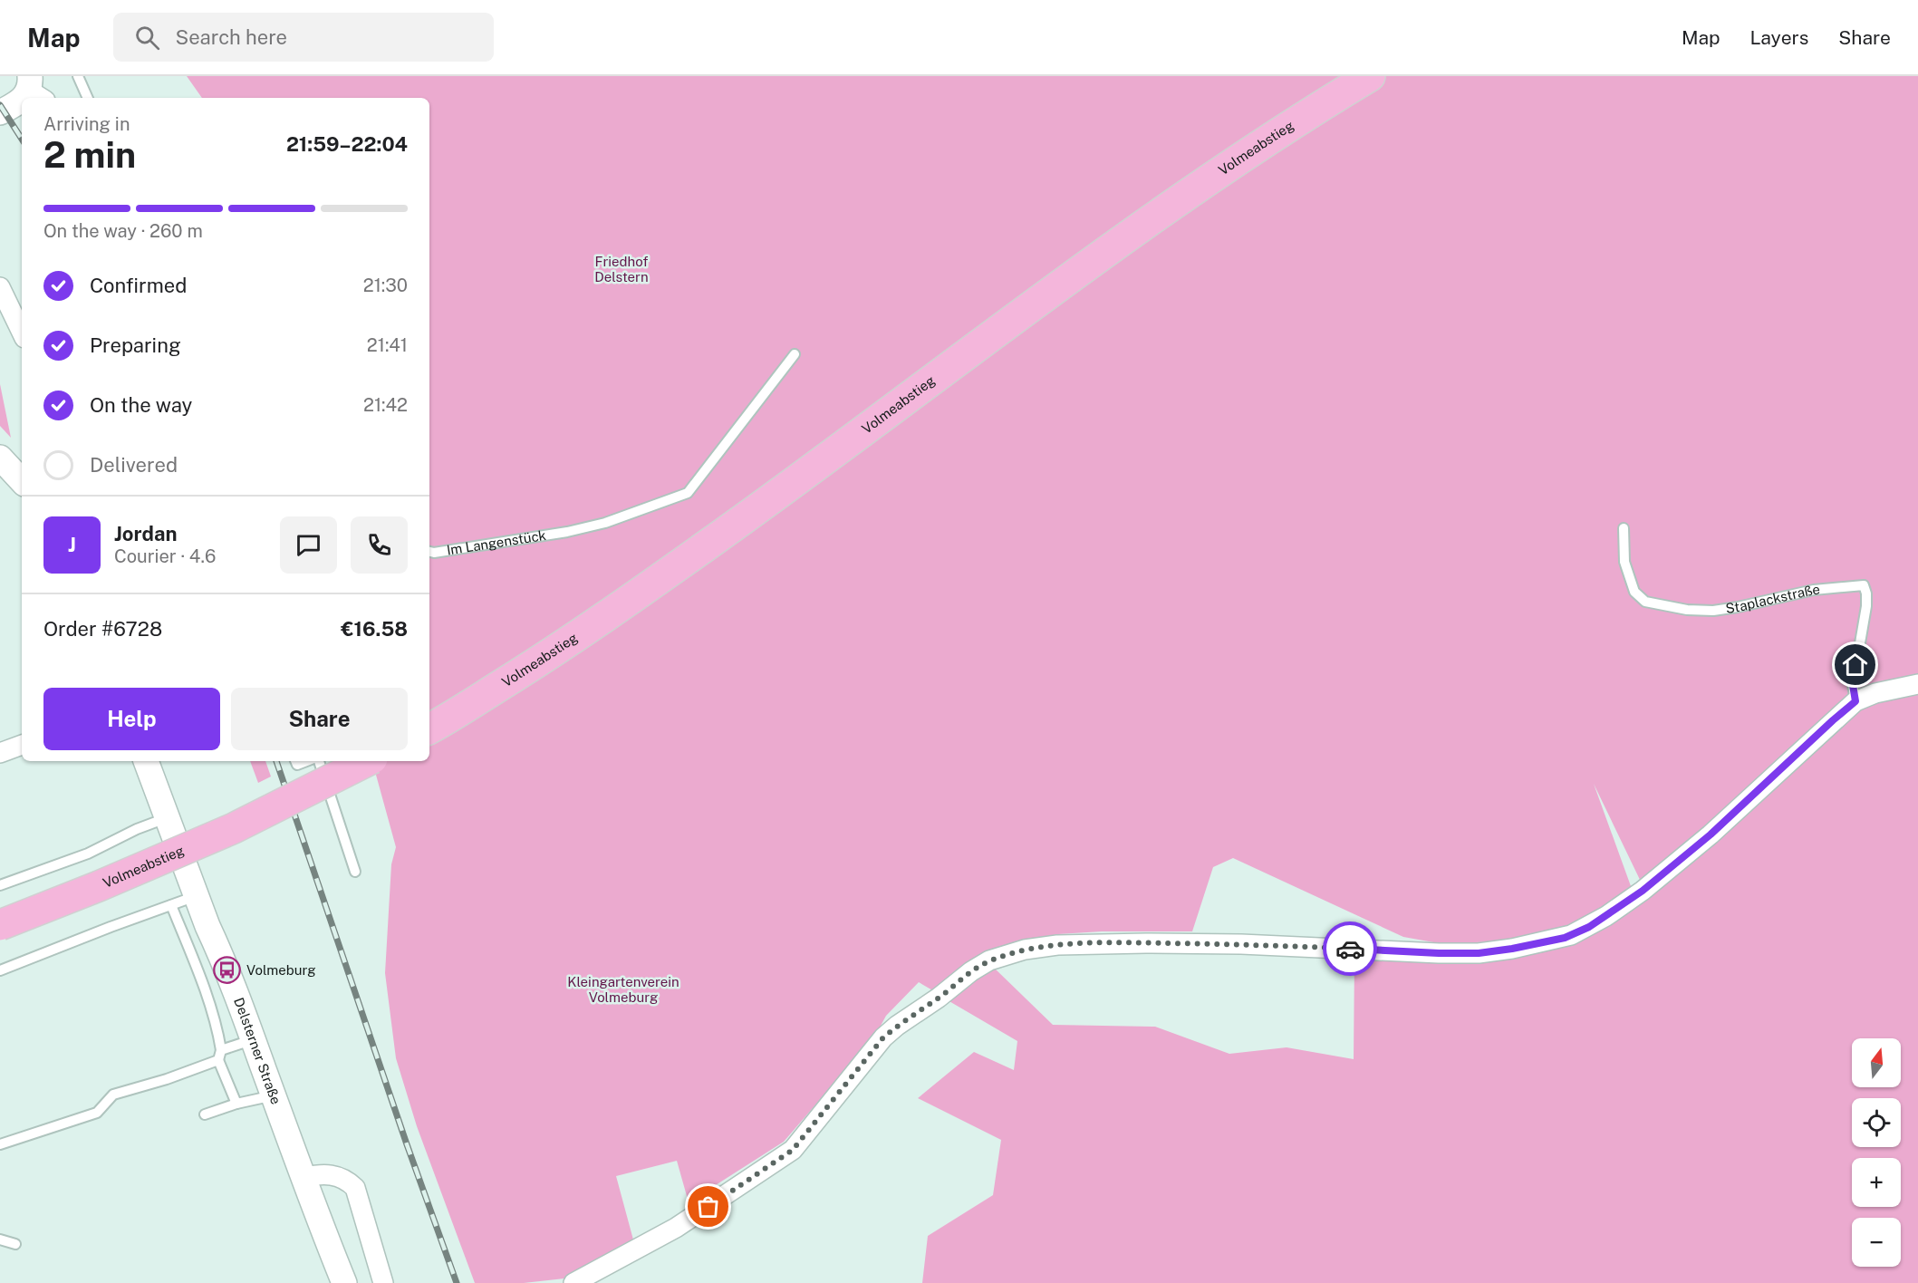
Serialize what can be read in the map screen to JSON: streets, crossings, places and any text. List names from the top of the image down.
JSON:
{
  "streets": {
    "main road": ["Volmeabstieg"],
    "street": ["Delsterner Straße"],
    "lane": ["Im Langenstück", "Staplackstraße"]
  },
  "parks": ["Friedhof Delstern", "Kleingartenverein Volmeburg"],
  "places": {
    "bus stop": ["Volmeburg"]
  },
  "north": "top",
  "page": {
    "header": "Map",
    "search": "Search here",
    "nav": ["Map", "Layers", "Share"],
    "heading": ["2 min", "Arriving in", "21:59–22:04"],
    "panel": [
      "Jordan",
      "Courier · 4.6",
      "Order #6728",
      "€16.58"
    ],
    "bar": "On the way · 260 m",
    "list": [
      ["Confirmed", "21:30"],
      ["Preparing", "21:41"],
      ["On the way", "21:42"],
      "Delivered"
    ],
    "round": "J",
    "buttons": ["Help", "Share"],
    "map_buttons": ["+", "−"]
  }
}
